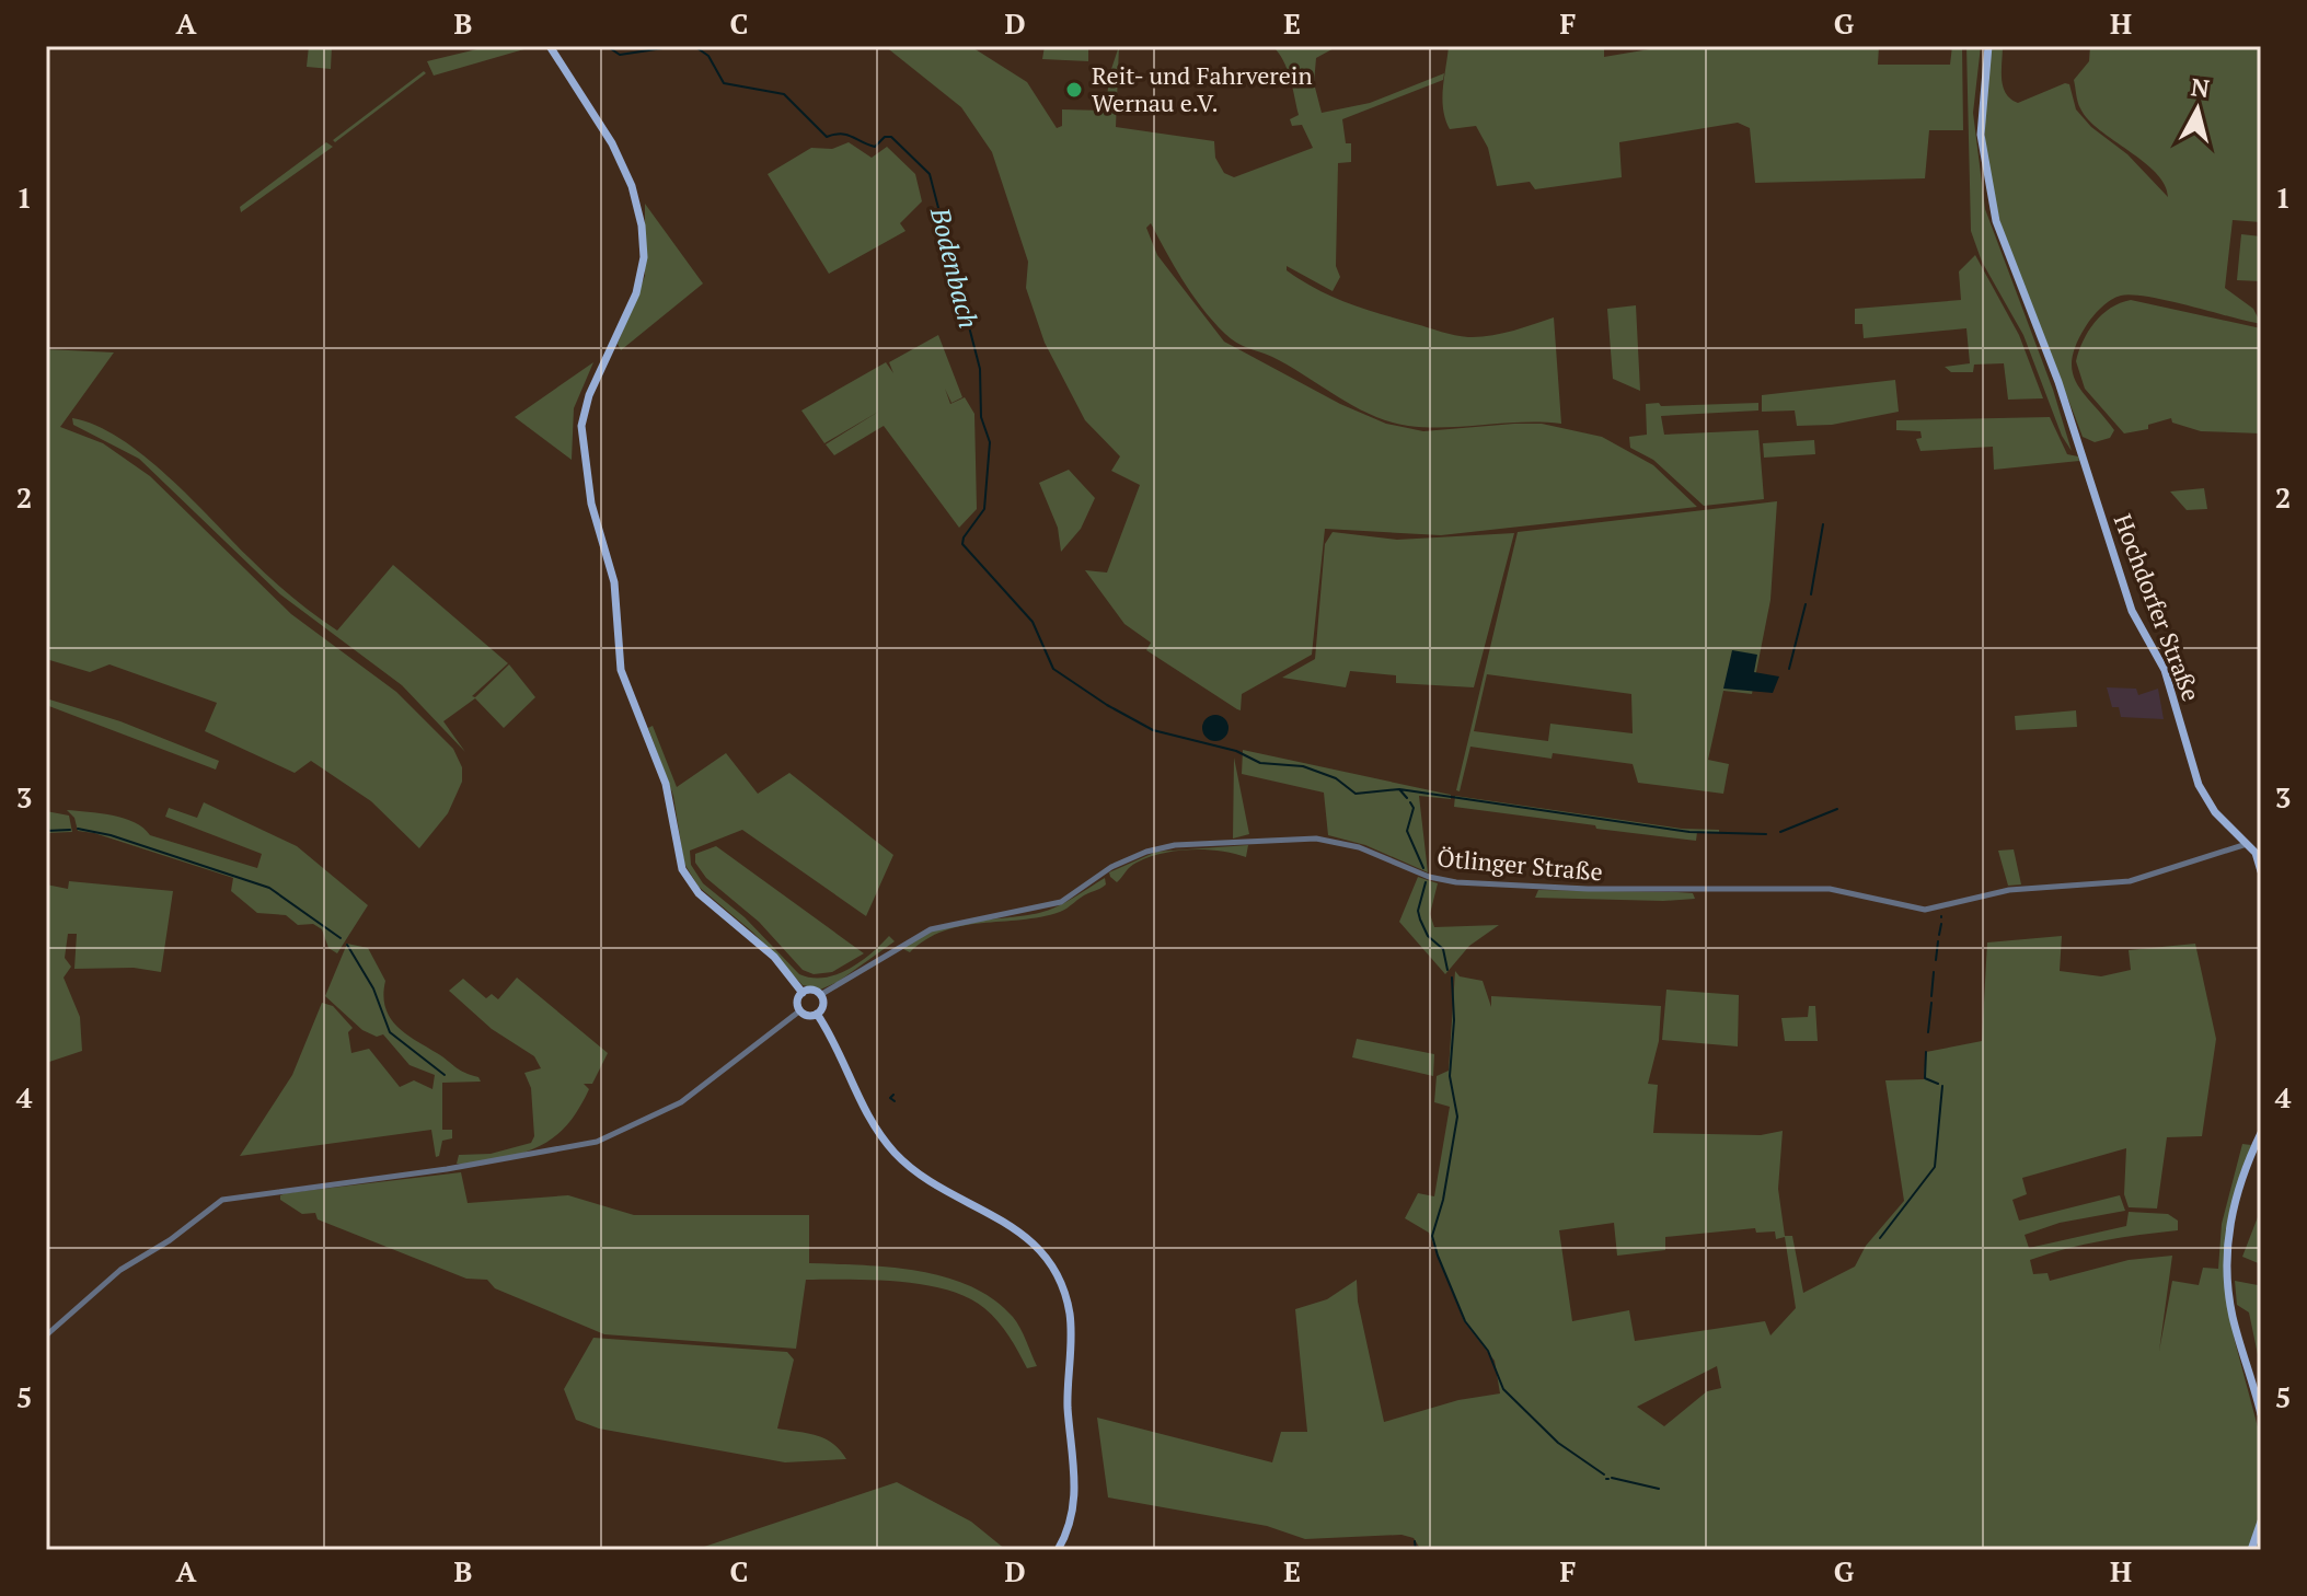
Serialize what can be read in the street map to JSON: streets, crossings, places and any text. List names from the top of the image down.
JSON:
{
  "streets": {
    "main road": ["Hochdorfer Straße"],
    "street": ["Ötlinger Straße"]
  },
  "crossings": [
    ["Hochdorfer Straße", "Ötlinger Straße"]
  ],
  "water": ["Bodenbach"],
  "places": ["Reit- und Fahrverein Wernau e.V."],
  "north": "top",
  "grid": {
    "columns": [
      "A",
      "B",
      "C",
      "D",
      "E",
      "F",
      "G",
      "H"
    ],
    "rows": [
      "1",
      "2",
      "3",
      "4",
      "5"
    ]
  }
}
